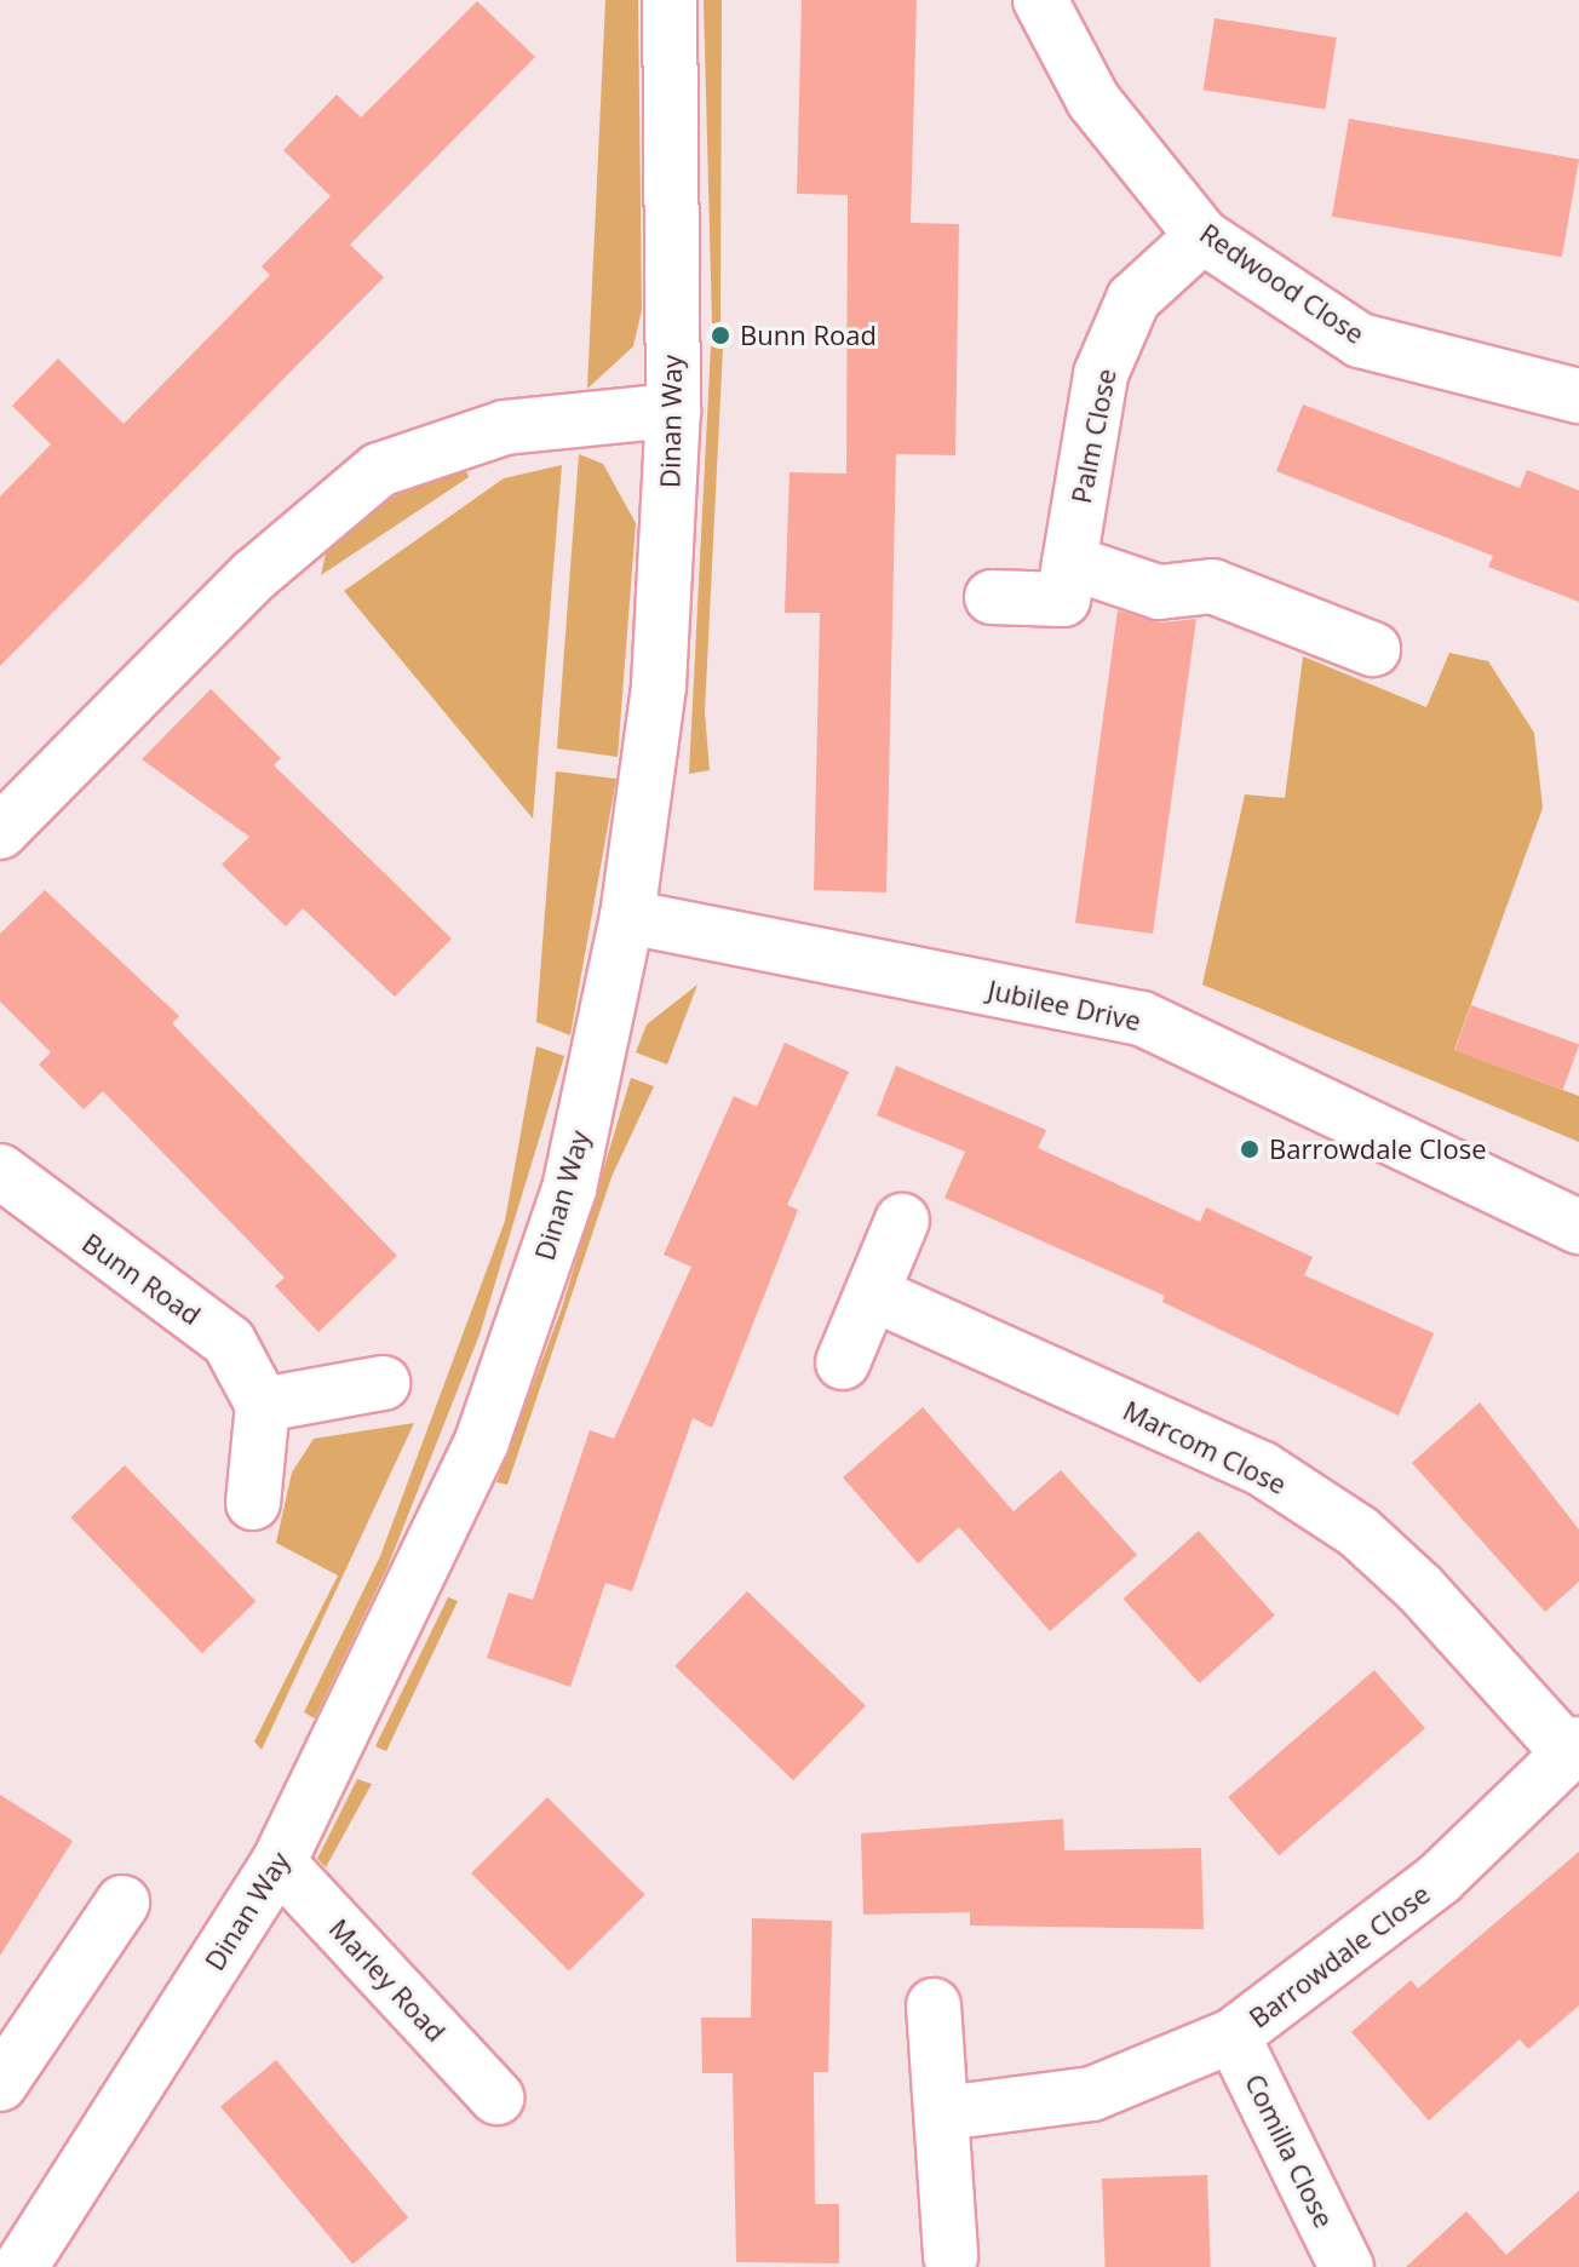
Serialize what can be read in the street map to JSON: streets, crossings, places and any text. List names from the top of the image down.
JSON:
{
  "streets": {
    "street": [
      "Redwood Close",
      "Dinan Way",
      "Palm Close",
      "Jubilee Drive",
      "Bunn Road",
      "Marcom Close",
      "Barrowdale Close",
      "Marley Road",
      "Comilla Close"
    ]
  },
  "crossings": [
    ["Redwood Close", "Palm Close"],
    ["Dinan Way", "Jubilee Drive"],
    ["Dinan Way", "Marley Road"],
    ["Marcom Close", "Barrowdale Close"],
    ["Barrowdale Close", "Comilla Close"]
  ],
  "places": ["Bunn Road", "Barrowdale Close"]
}
